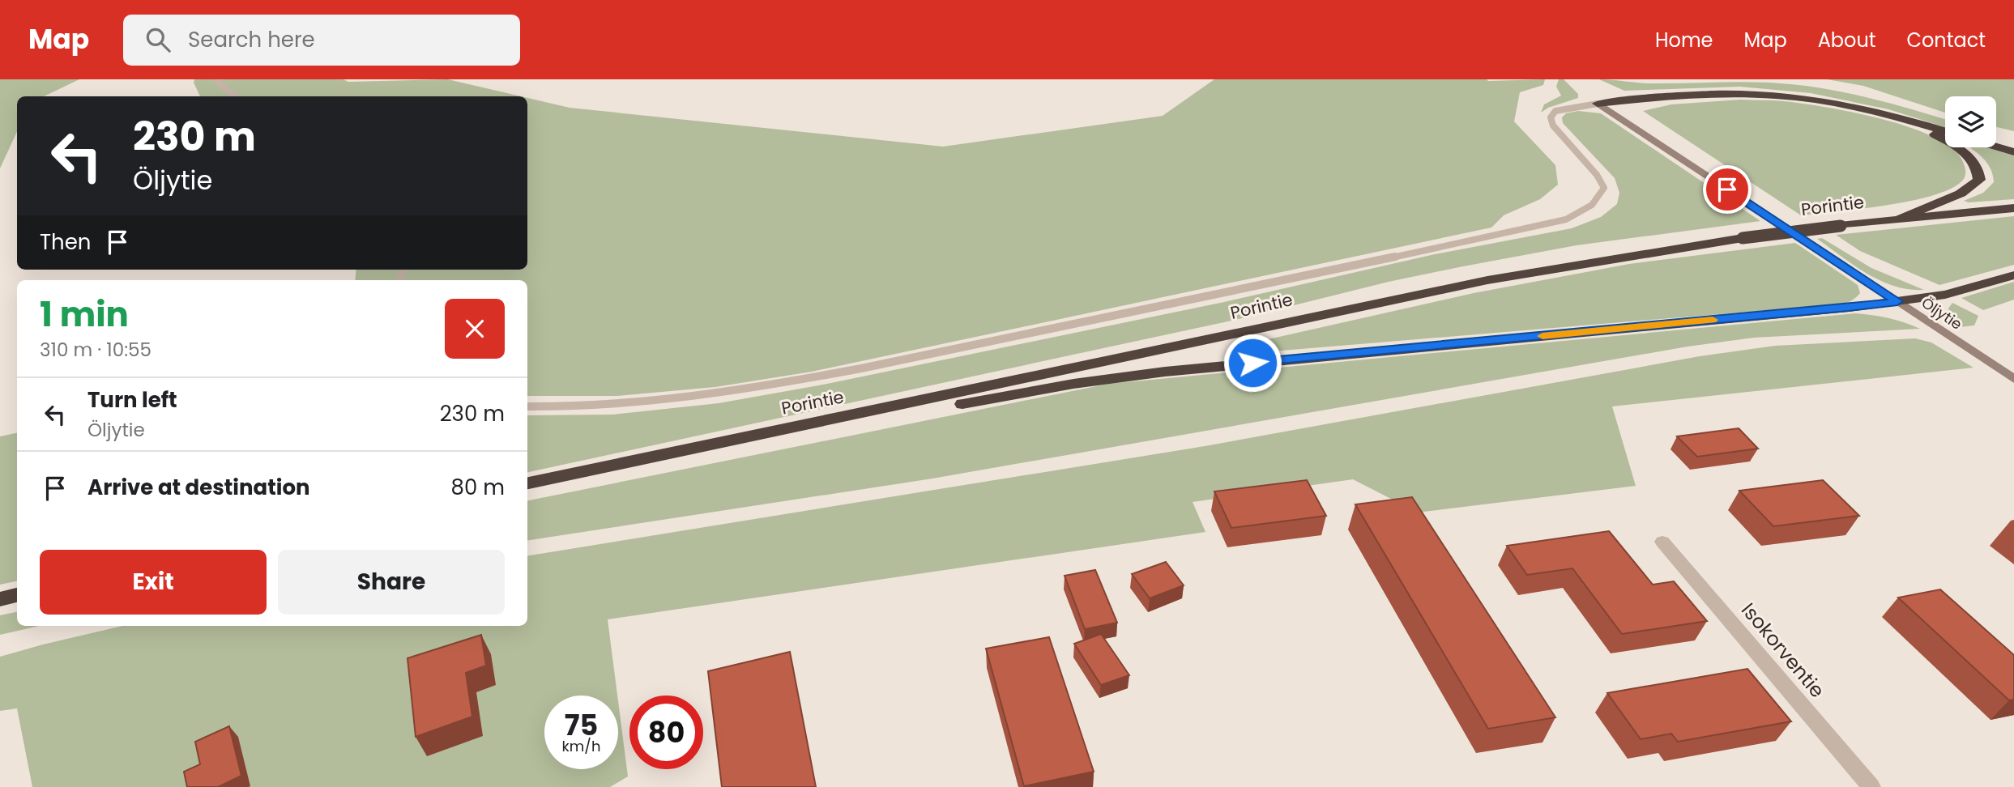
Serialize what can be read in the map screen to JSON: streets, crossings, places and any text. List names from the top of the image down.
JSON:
{
  "streets": {
    "highway": ["Porintie"],
    "main road": ["Öljytie"],
    "street": ["Isokorventie"]
  },
  "page": {
    "header": "Map",
    "search": "Search here",
    "nav": [
      "Home",
      "Map",
      "About",
      "Contact"
    ],
    "turn": ["230 m", "Öljytie"],
    "then": "Then",
    "heading": ["1 min", "310 m · 10:55"],
    "list": [
      {
        "name": "Turn left",
        "note": "Öljytie",
        "value": "230 m"
      },
      {
        "name": "Arrive at destination",
        "value": "80 m"
      }
    ],
    "buttons": ["Exit", "Share"],
    "speed": "75 km/h",
    "limit": "80"
  }
}
